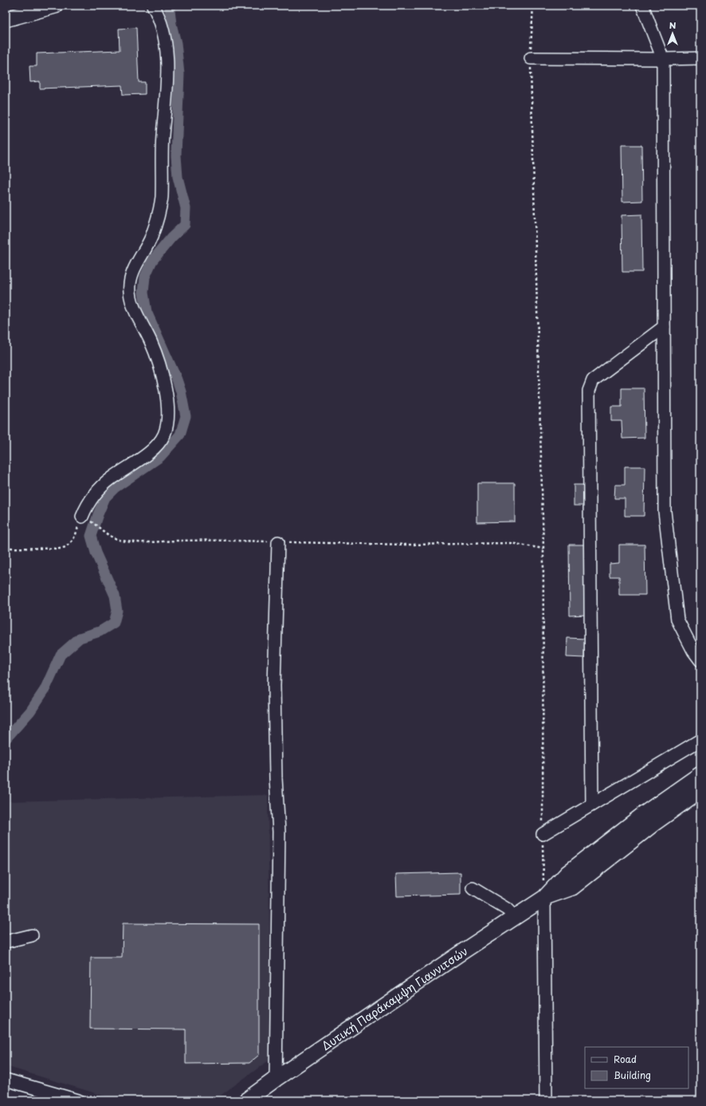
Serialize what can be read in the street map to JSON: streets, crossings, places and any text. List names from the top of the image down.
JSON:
{
  "streets": {
    "main road": ["Δυτική Παράκαμψη Γιαννιτσών"]
  },
  "legend": ["Road", "Building"],
  "north": "top"
}
